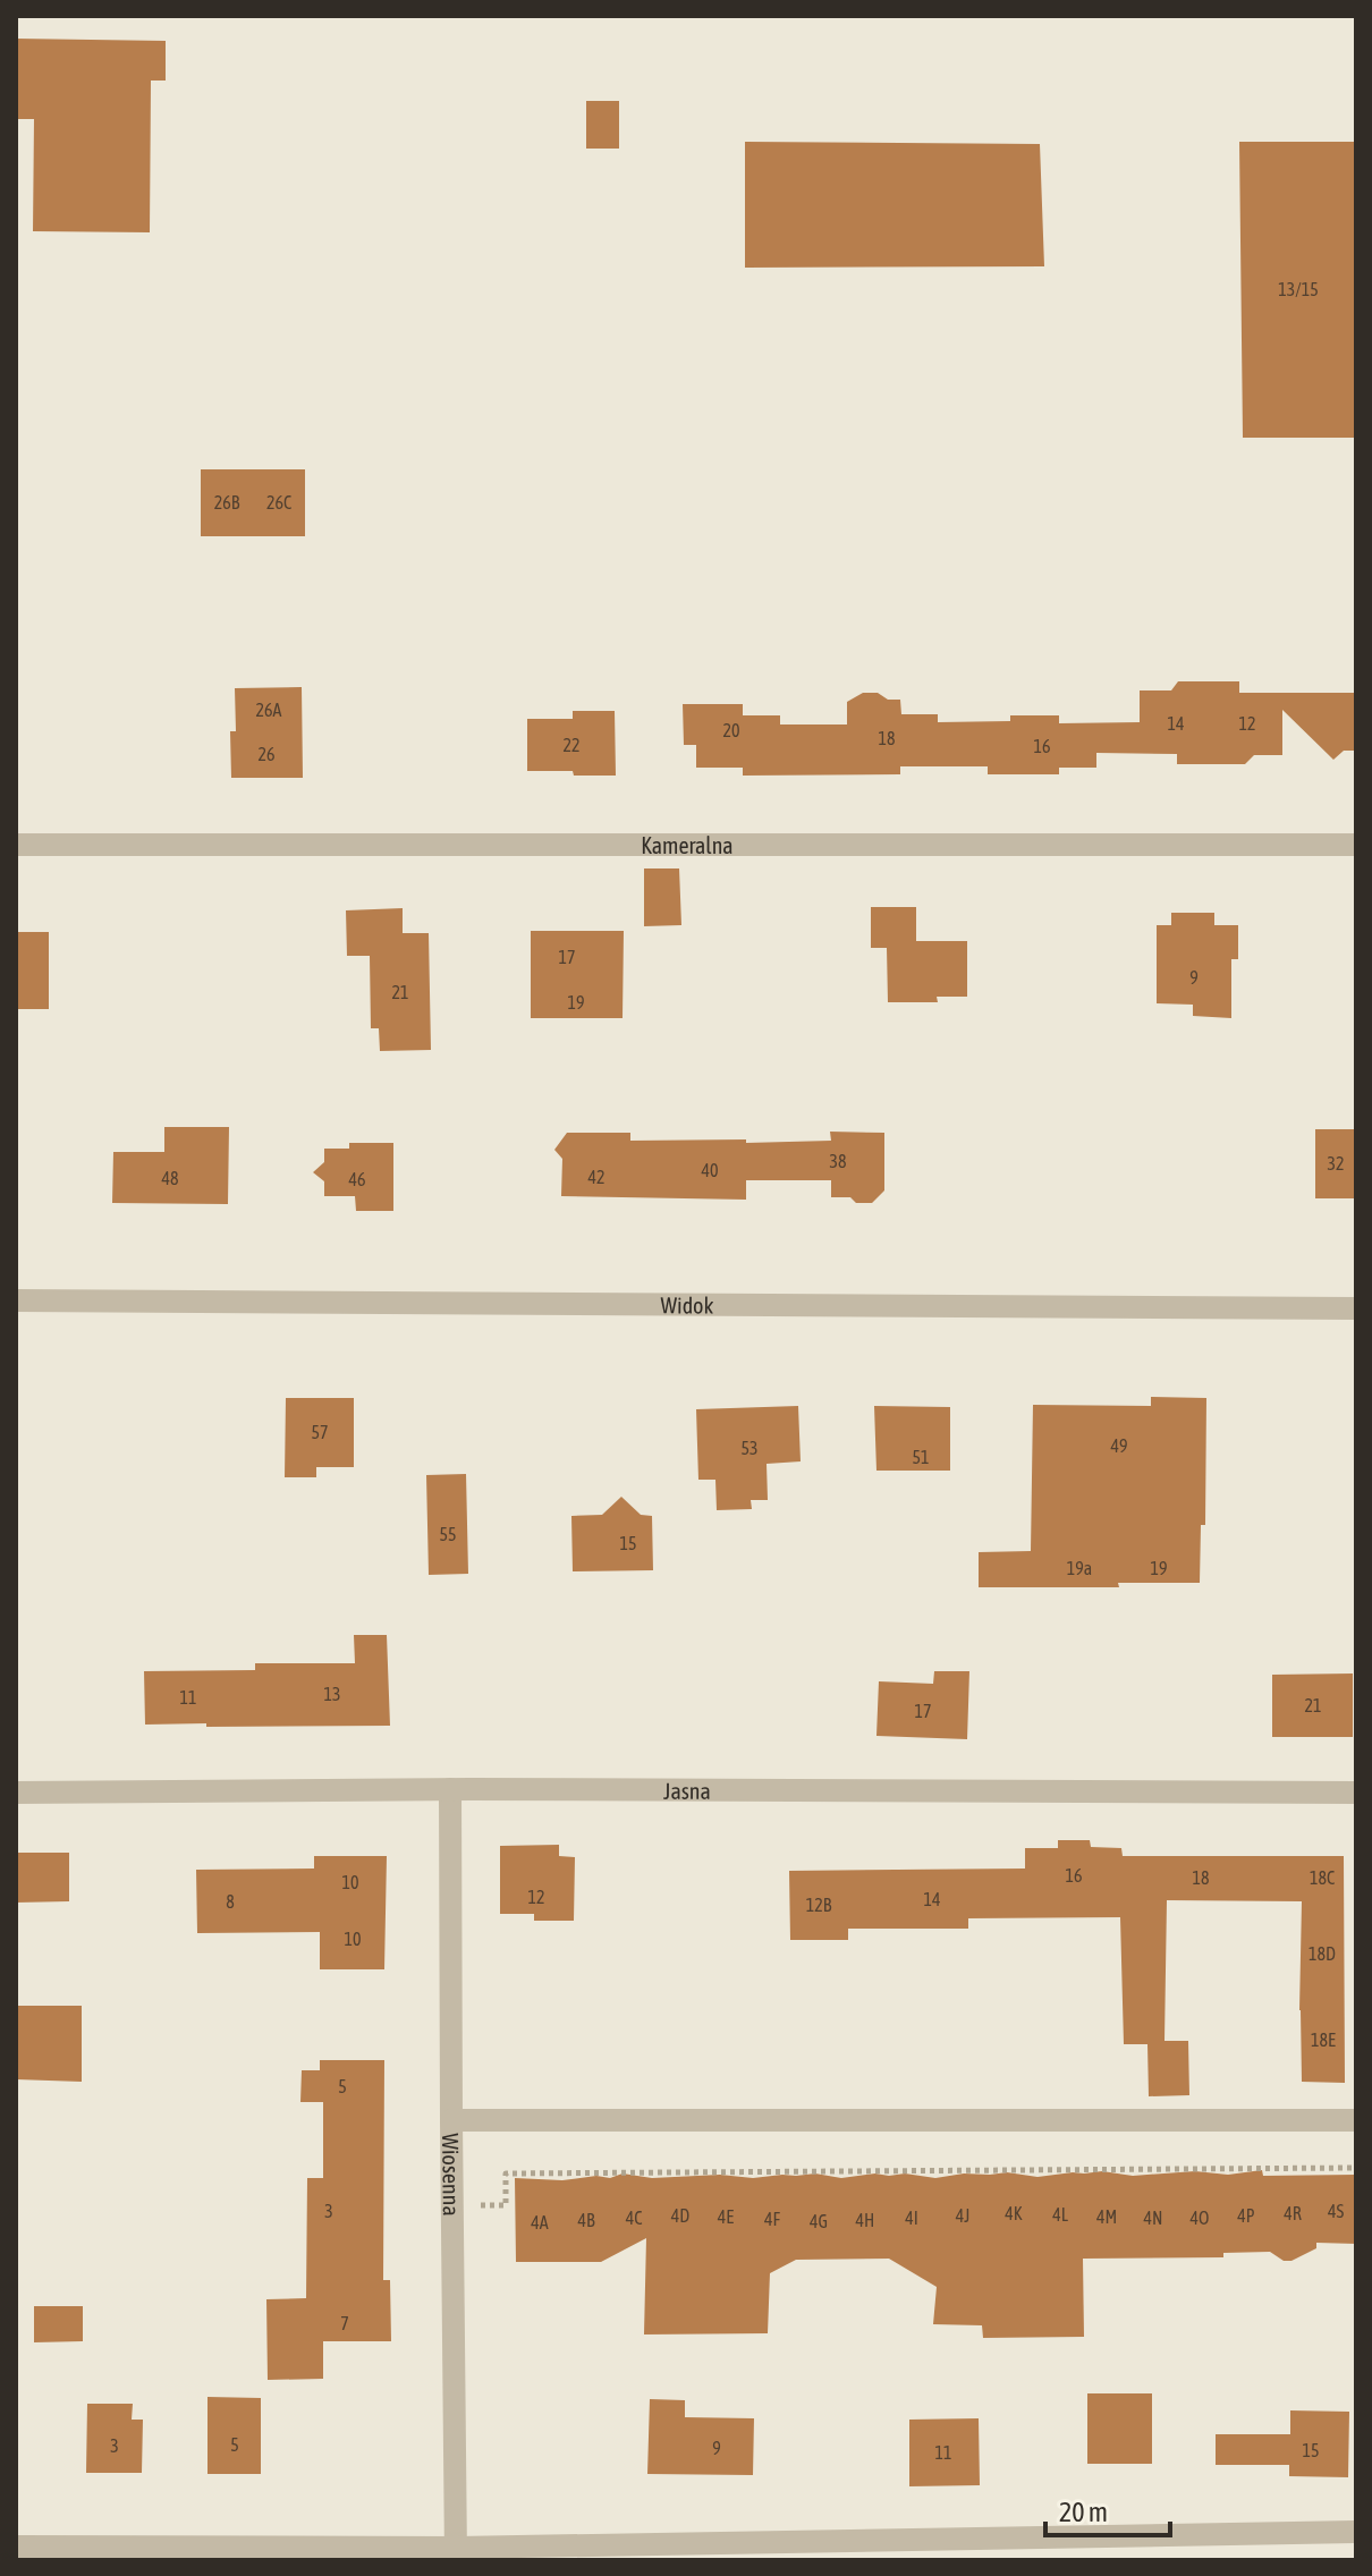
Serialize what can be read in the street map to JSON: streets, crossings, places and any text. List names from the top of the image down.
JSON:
{
  "streets": {
    "street": [
      "Kameralna",
      "Widok",
      "Jasna",
      "Wiosenna"
    ]
  },
  "crossings": [
    ["Jasna", "Wiosenna"]
  ],
  "house_numbers": [
    "13/15",
    "26B",
    "26C",
    "26A",
    "14",
    "12",
    "20",
    "18",
    "22",
    "16",
    "26",
    "17",
    "9",
    "21",
    "19",
    "38",
    "32",
    "40",
    "42",
    "48",
    "46",
    "57",
    "49",
    "53",
    "51",
    "55",
    "15",
    "19a",
    "19",
    "13",
    "11",
    "21",
    "17",
    "16",
    "18",
    "18C",
    "10",
    "12",
    "14",
    "8",
    "12B",
    "10",
    "18D",
    "18E",
    "5",
    "3",
    "4S",
    "4K",
    "4R",
    "4L",
    "4D",
    "4J",
    "4P",
    "4E",
    "4M",
    "4C",
    "4I",
    "4N",
    "4O",
    "4F",
    "4B",
    "4H",
    "4G",
    "4A",
    "7",
    "5",
    "3",
    "9",
    "15",
    "11"
  ],
  "scale_bar": "20 m"
}
